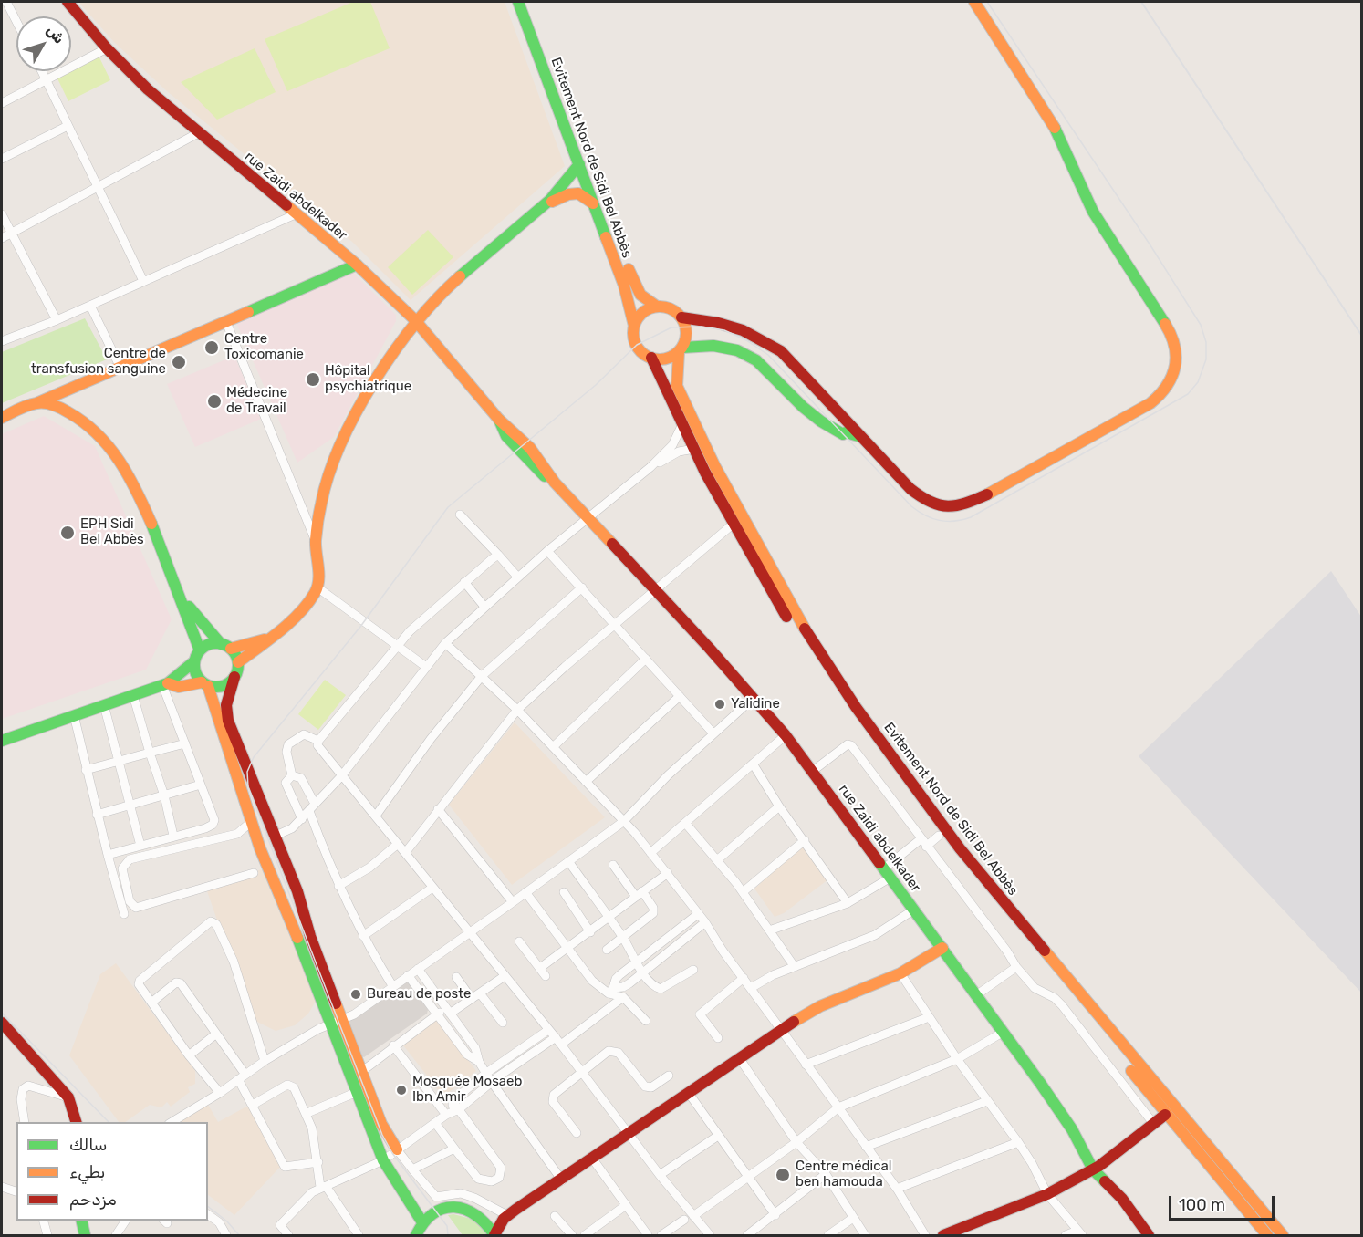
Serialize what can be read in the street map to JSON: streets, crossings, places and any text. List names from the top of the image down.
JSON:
{
  "streets": {
    "main road": ["Evitement Nord de Sidi Bel Abbès", "rue Zaidi abdelkader"]
  },
  "places": [
    "Centre Toxicomanie",
    "Centre de transfusion sanguine",
    "Hôpital psychiatrique",
    "Médecine de Travail",
    "EPH Sidi Bel Abbès",
    "Yalidine",
    "Bureau de poste",
    "Mosquée Mosaeb Ibn Amir",
    "Centre médical ben hamouda"
  ],
  "legend": ["سالك", "بطيء", "مزدحم"],
  "scale_bar": "100 m",
  "north": "top right"
}
